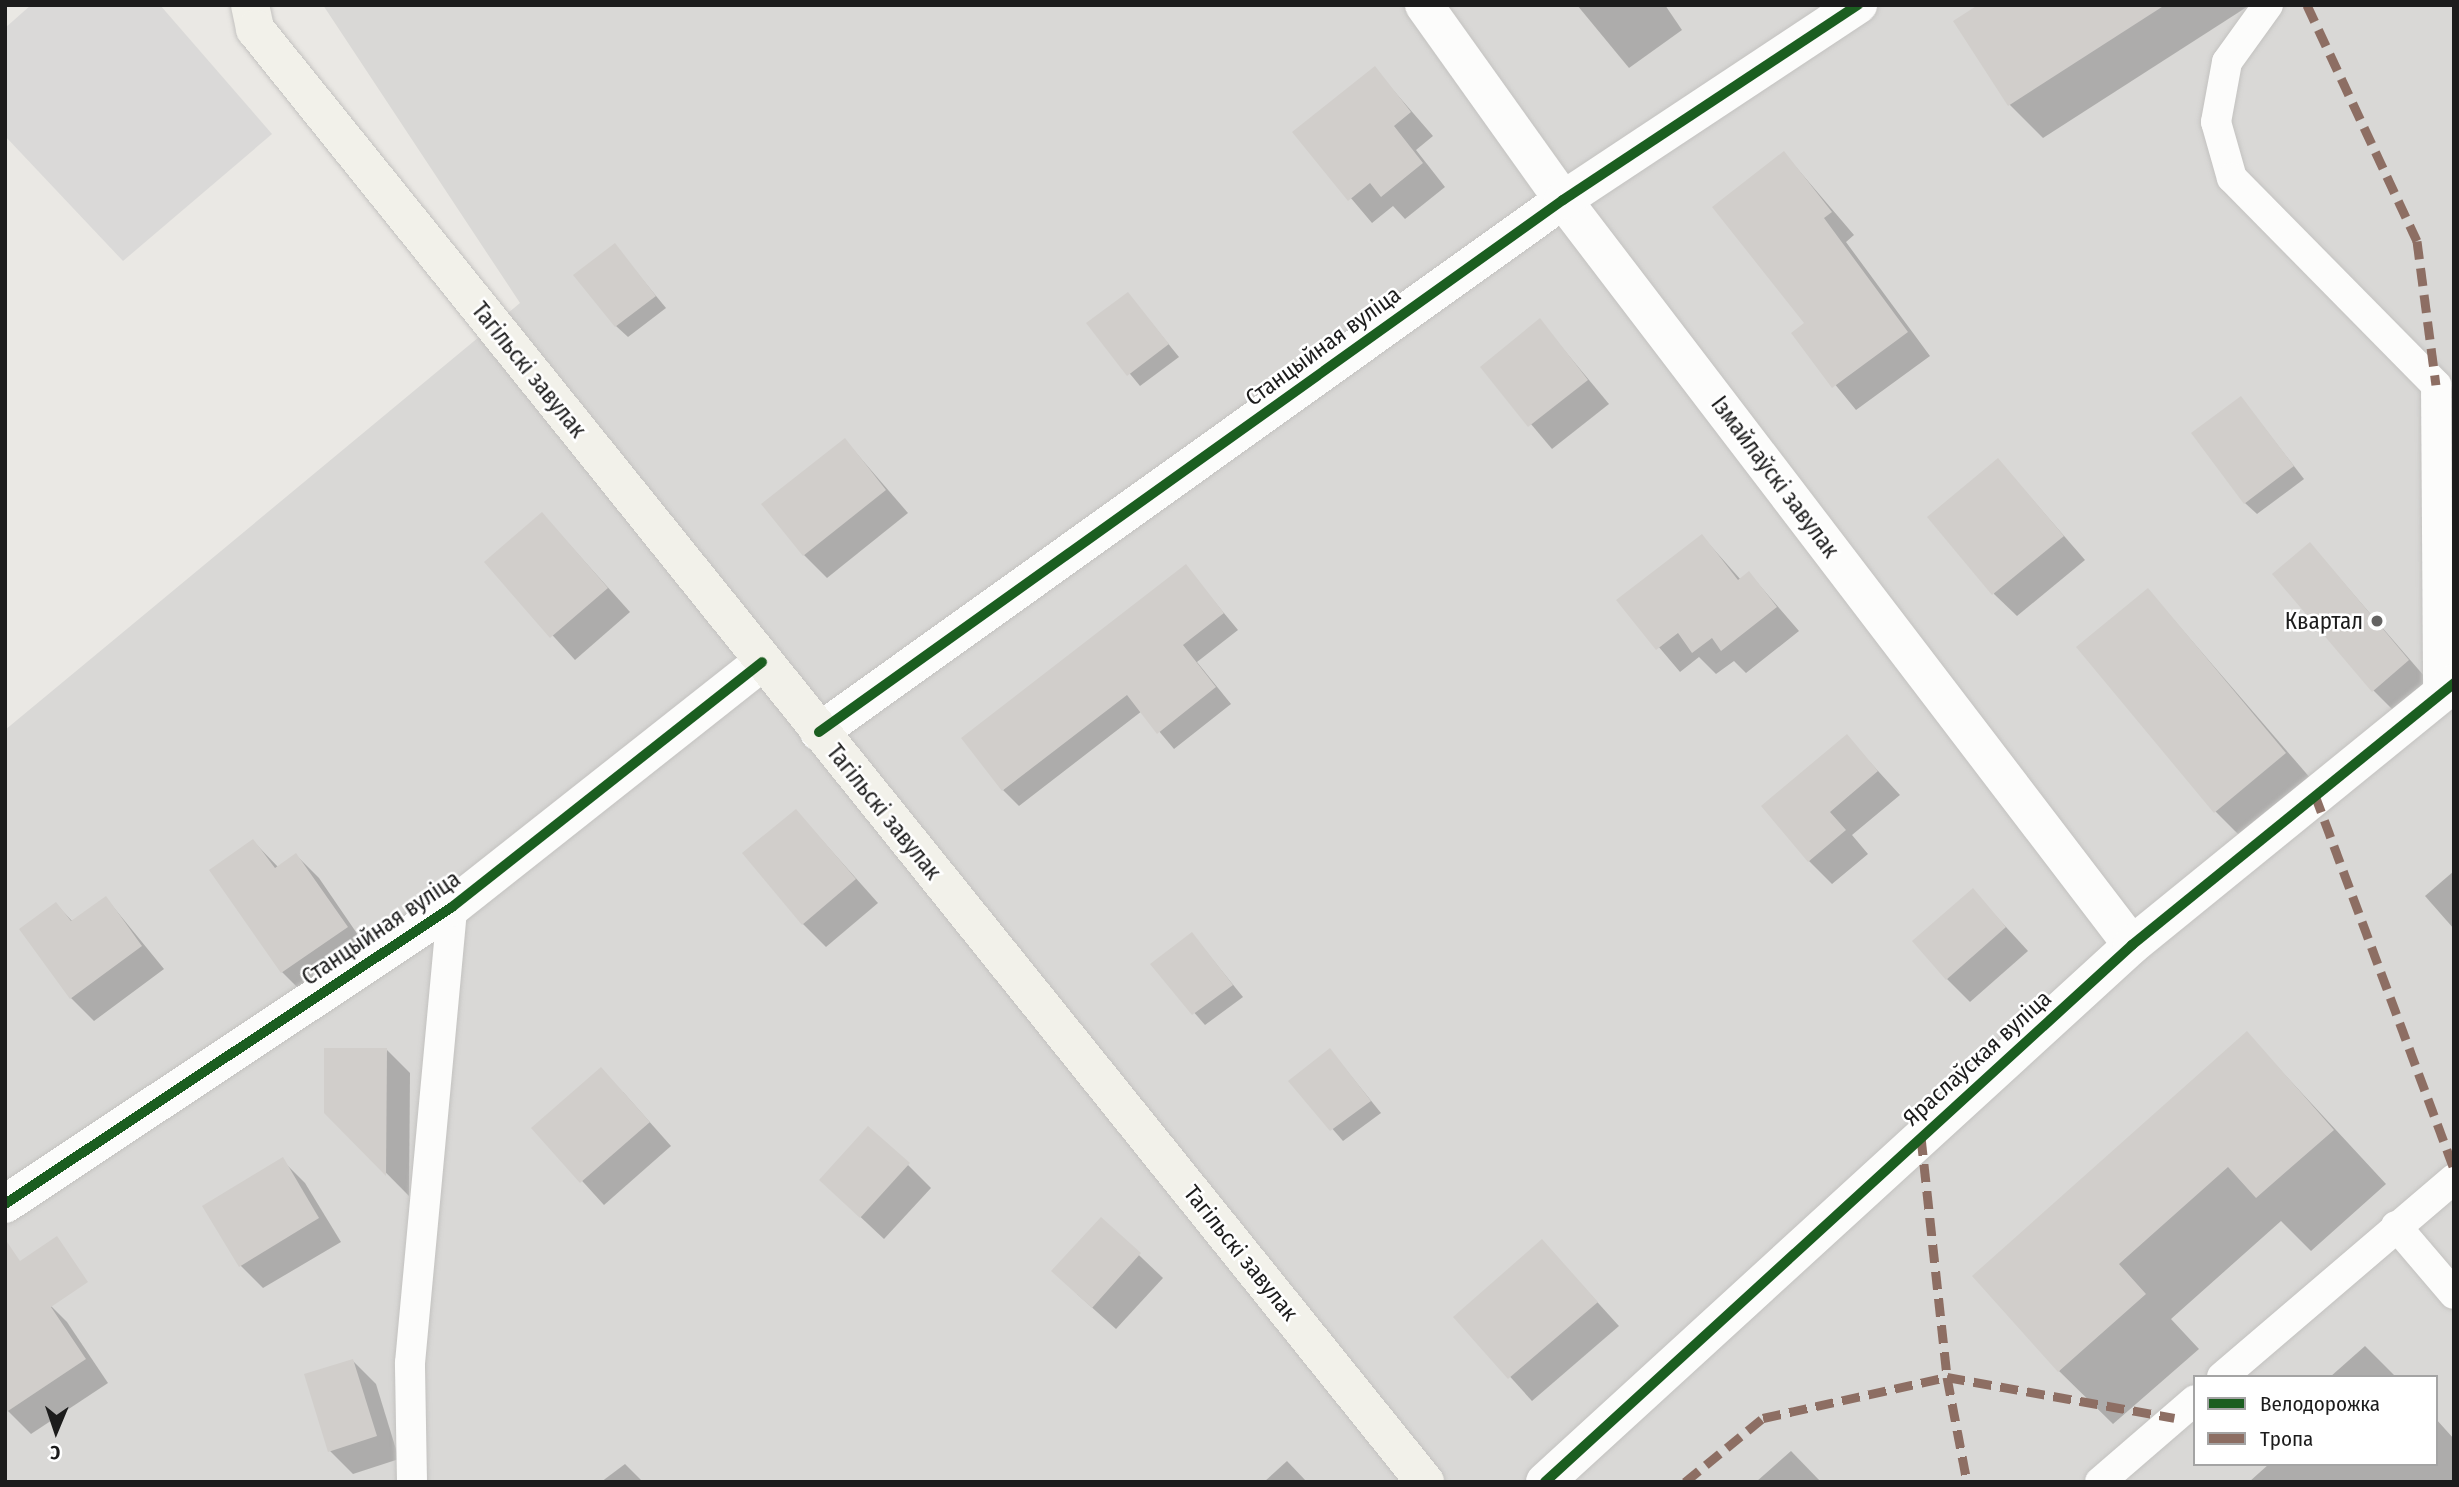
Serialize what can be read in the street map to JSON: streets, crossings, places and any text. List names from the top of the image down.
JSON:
{
  "streets": {
    "main road": ["Тагільскі завулак"],
    "street": ["Станцыйная вуліца", "Ізмайлаўскі завулак", "Яраслаўская вуліца"]
  },
  "crossings": [
    ["Станцыйная вуліца", "Тагільскі завулак"],
    ["Станцыйная вуліца", "Ізмайлаўскі завулак"],
    ["Ізмайлаўскі завулак", "Яраслаўская вуліца"]
  ],
  "places": ["Квартал"],
  "legend": ["Велодорожка", "Тропа"],
  "north": "bottom"
}
